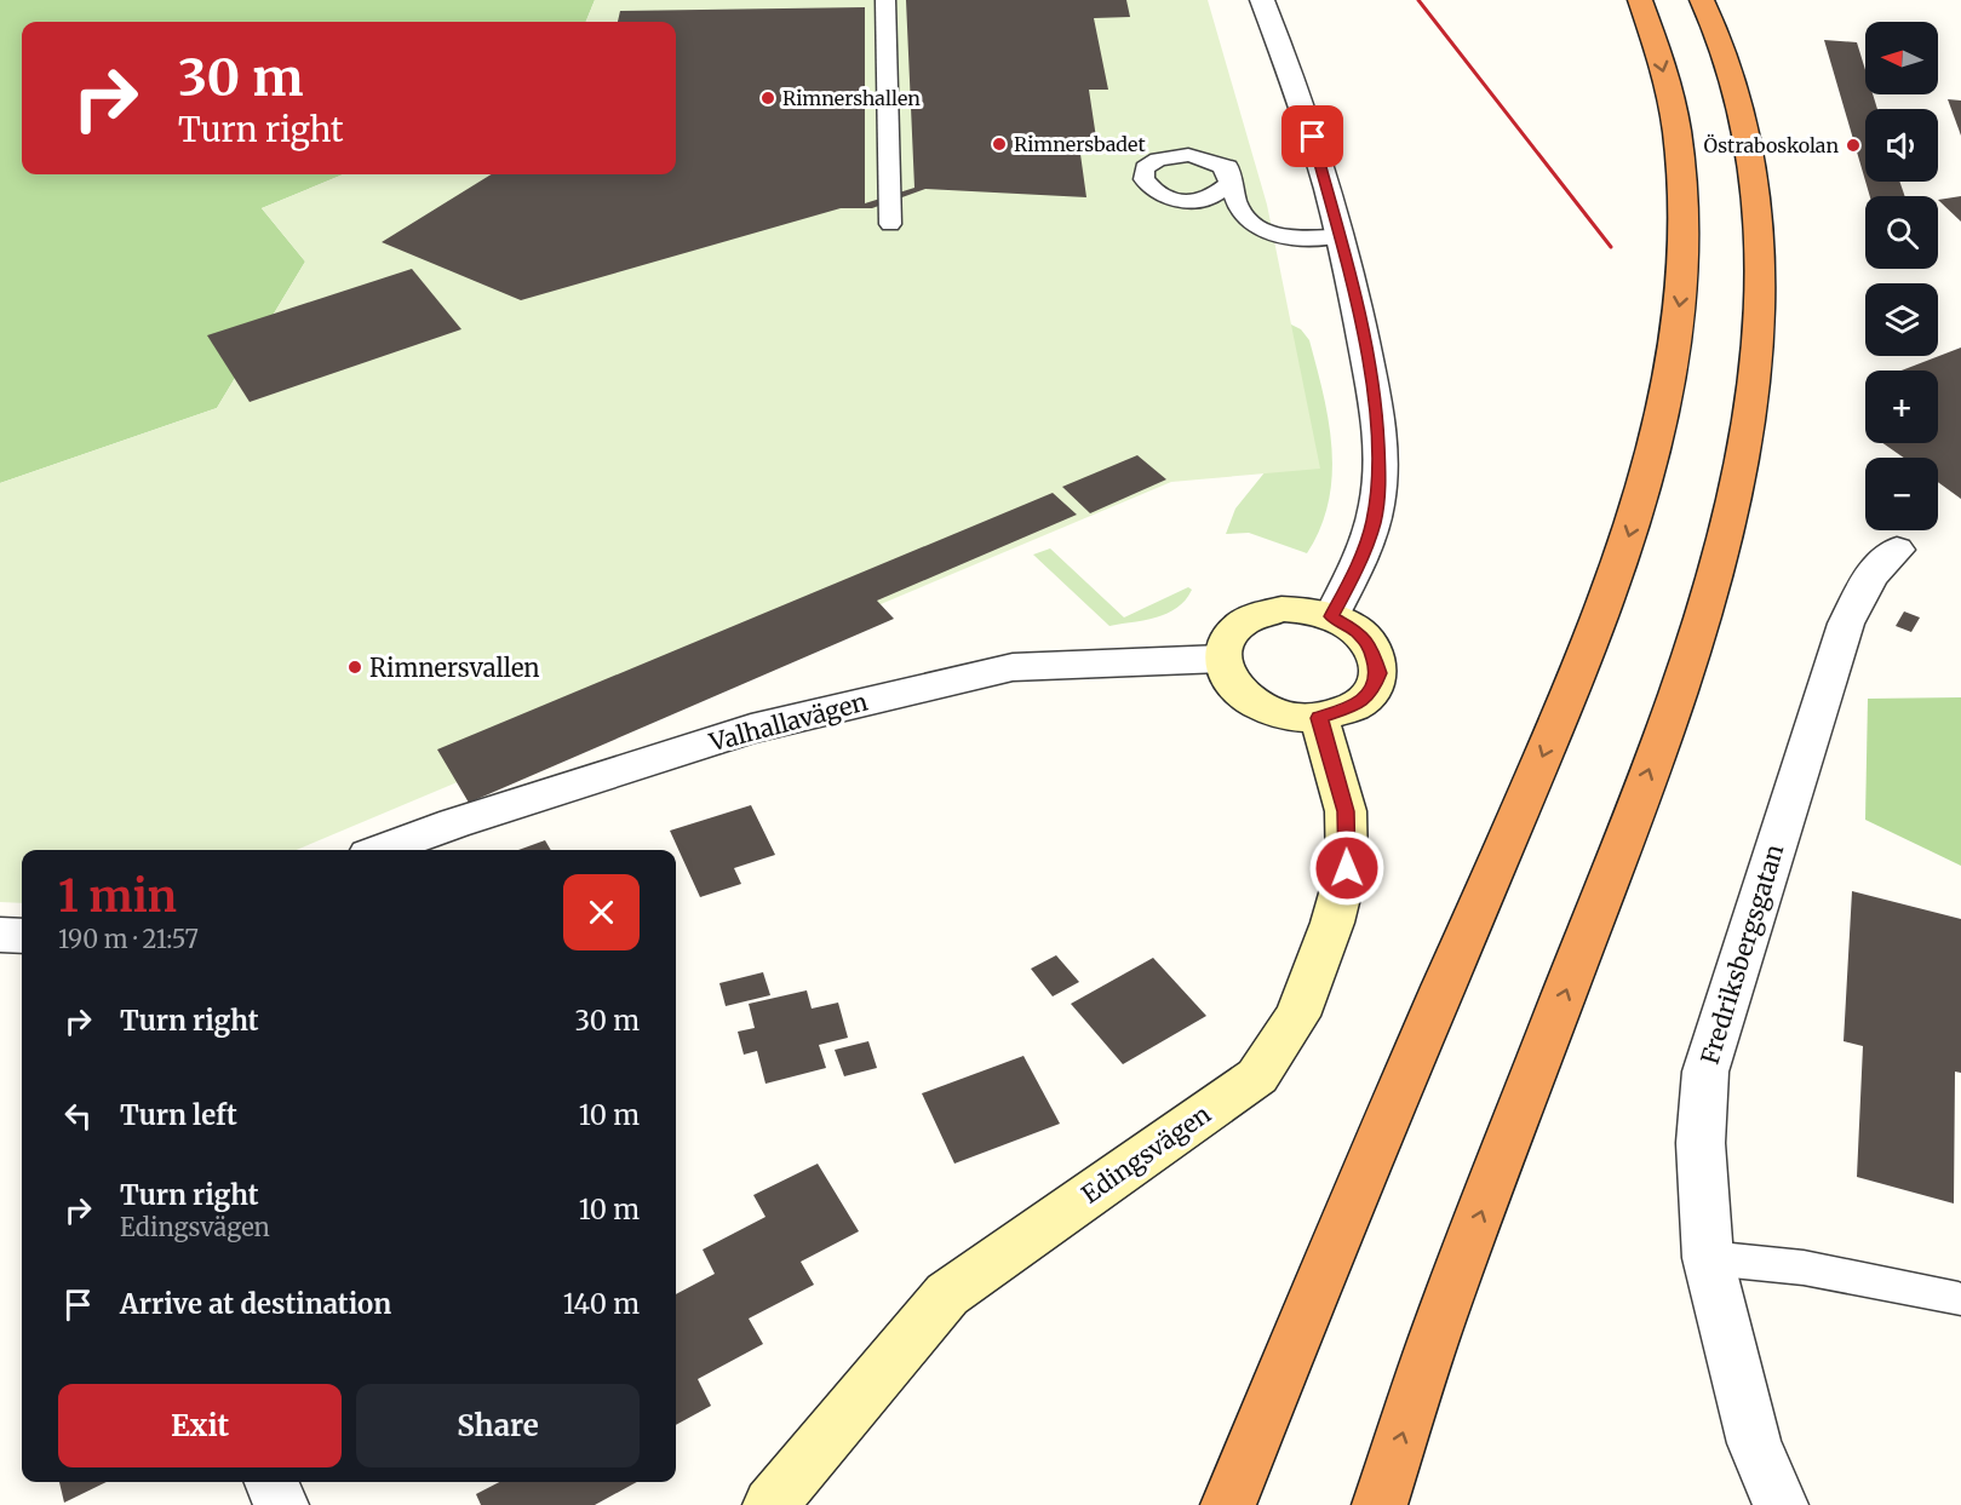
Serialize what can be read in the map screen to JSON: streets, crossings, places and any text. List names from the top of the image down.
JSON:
{
  "streets": {
    "street": ["Valhallavägen", "Fredriksbergsgatan", "Edingsvägen"]
  },
  "crossings": [
    ["Valhallavägen", "Edingsvägen"]
  ],
  "places": [
    "Rimnershallen",
    "Rimnersbadet",
    "Östraboskolan",
    "Rimnersvallen"
  ],
  "north": "left",
  "page": {
    "map_buttons": ["+", "−"],
    "turn": ["30 m", "Turn right"],
    "heading": ["1 min", "190 m · 21:57"],
    "list": [
      {
        "name": "Turn right",
        "value": "30 m"
      },
      {
        "name": "Turn left",
        "value": "10 m"
      },
      {
        "name": "Turn right",
        "note": "Edingsvägen",
        "value": "10 m"
      },
      {
        "name": "Arrive at destination",
        "value": "140 m"
      }
    ],
    "buttons": ["Exit", "Share"]
  }
}
